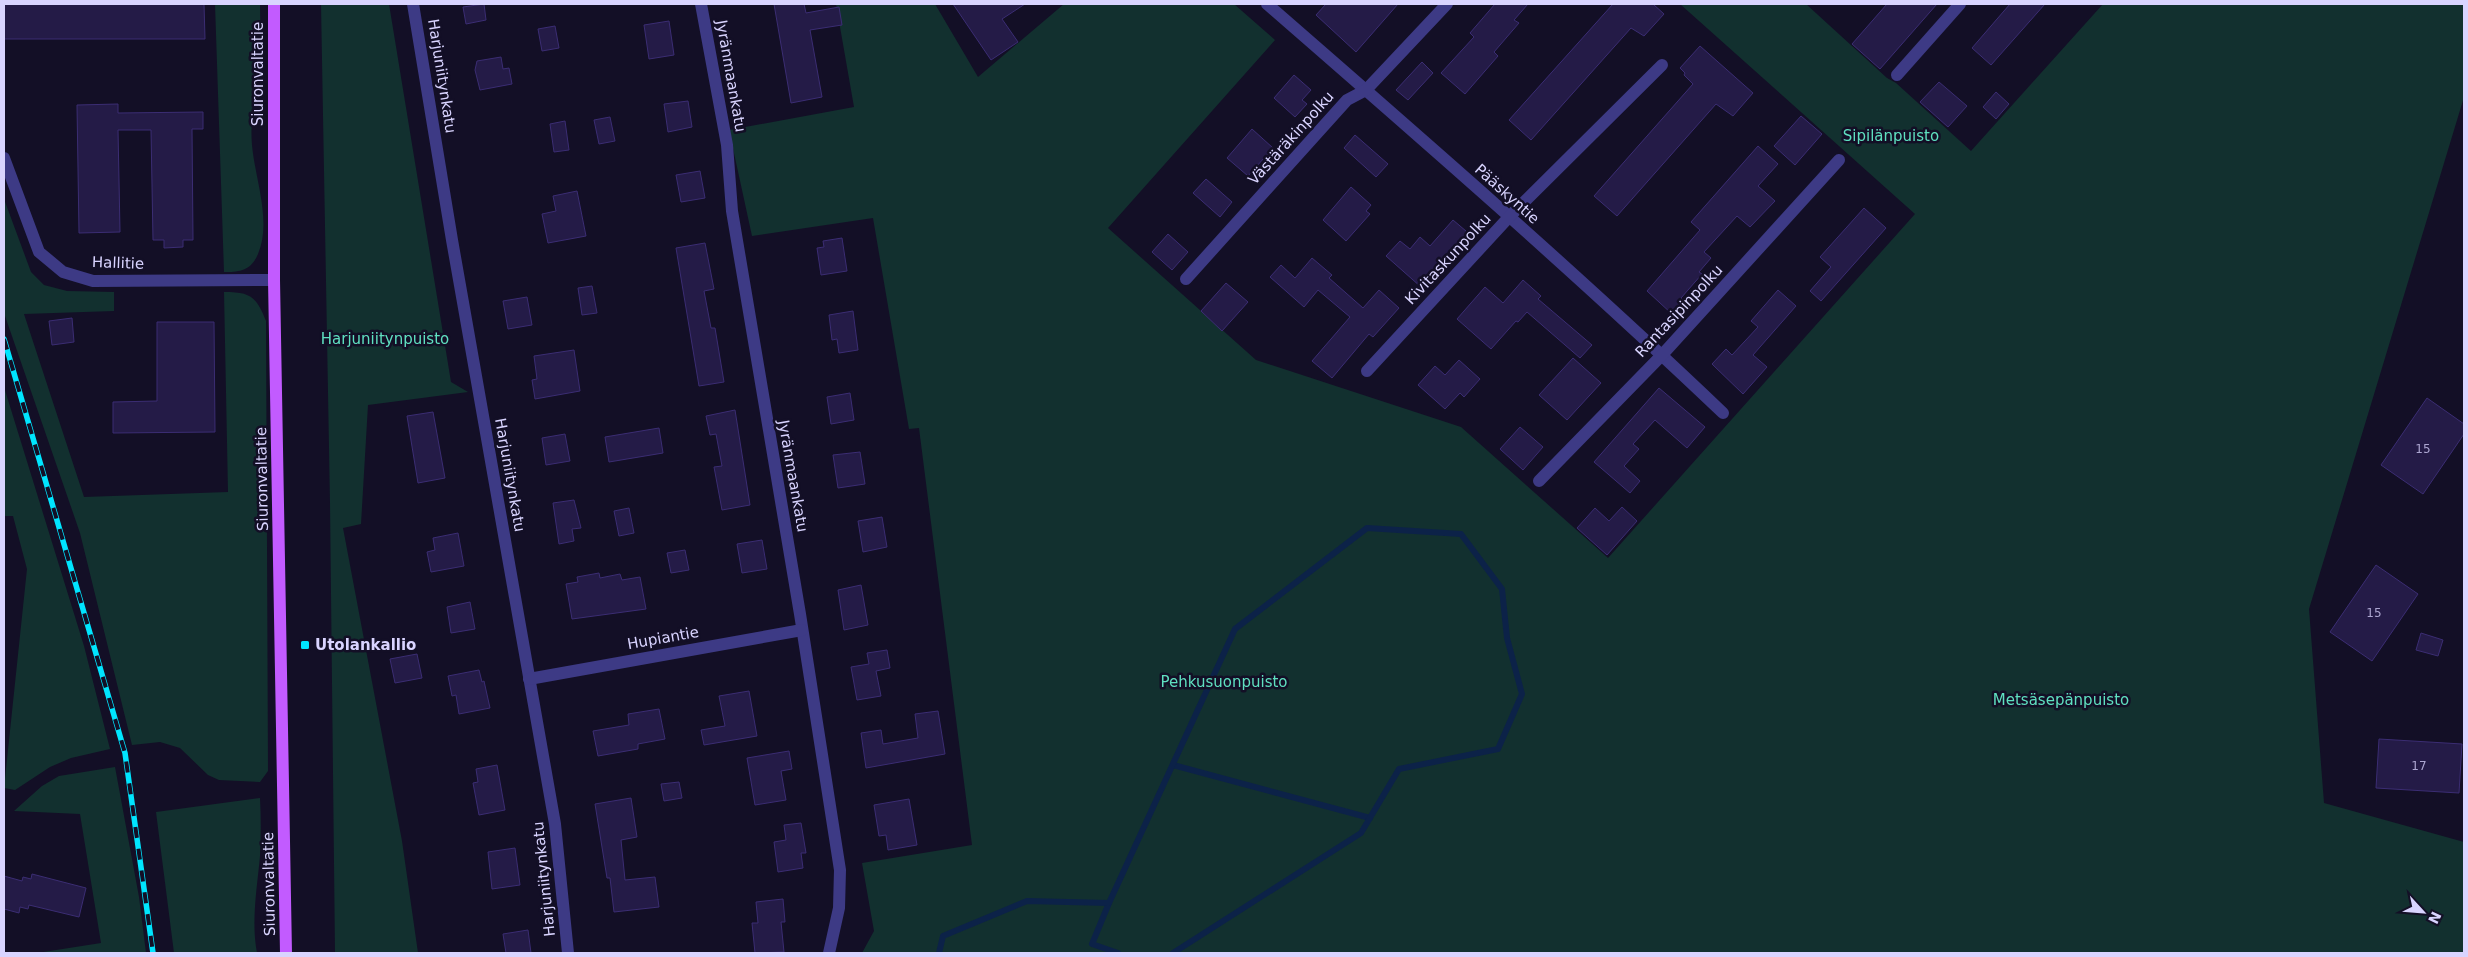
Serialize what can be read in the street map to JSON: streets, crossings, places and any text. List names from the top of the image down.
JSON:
{
  "streets": {
    "main road": ["Siuronvaltatie"],
    "street": [
      "Harjuniitynkatu",
      "Jyränmaankatu",
      "Västäräkinpolku",
      "Pääskyntie",
      "Kivitaskunpolku",
      "Hallitie",
      "Rantasipinpolku",
      "Hupiantie"
    ]
  },
  "crossings": [
    ["Siuronvaltatie", "Hallitie"],
    ["Harjuniitynkatu", "Hupiantie"],
    ["Jyränmaankatu", "Hupiantie"],
    ["Västäräkinpolku", "Pääskyntie"],
    ["Pääskyntie", "Kivitaskunpolku"],
    ["Pääskyntie", "Rantasipinpolku"]
  ],
  "parks": [
    "Sipilänpuisto",
    "Harjuniitynpuisto",
    "Pehkusuonpuisto",
    "Metsäsepänpuisto"
  ],
  "places": {
    "transit": ["Utolankallio"]
  },
  "house_numbers": ["15", "15", "17"],
  "north": "bottom right"
}
